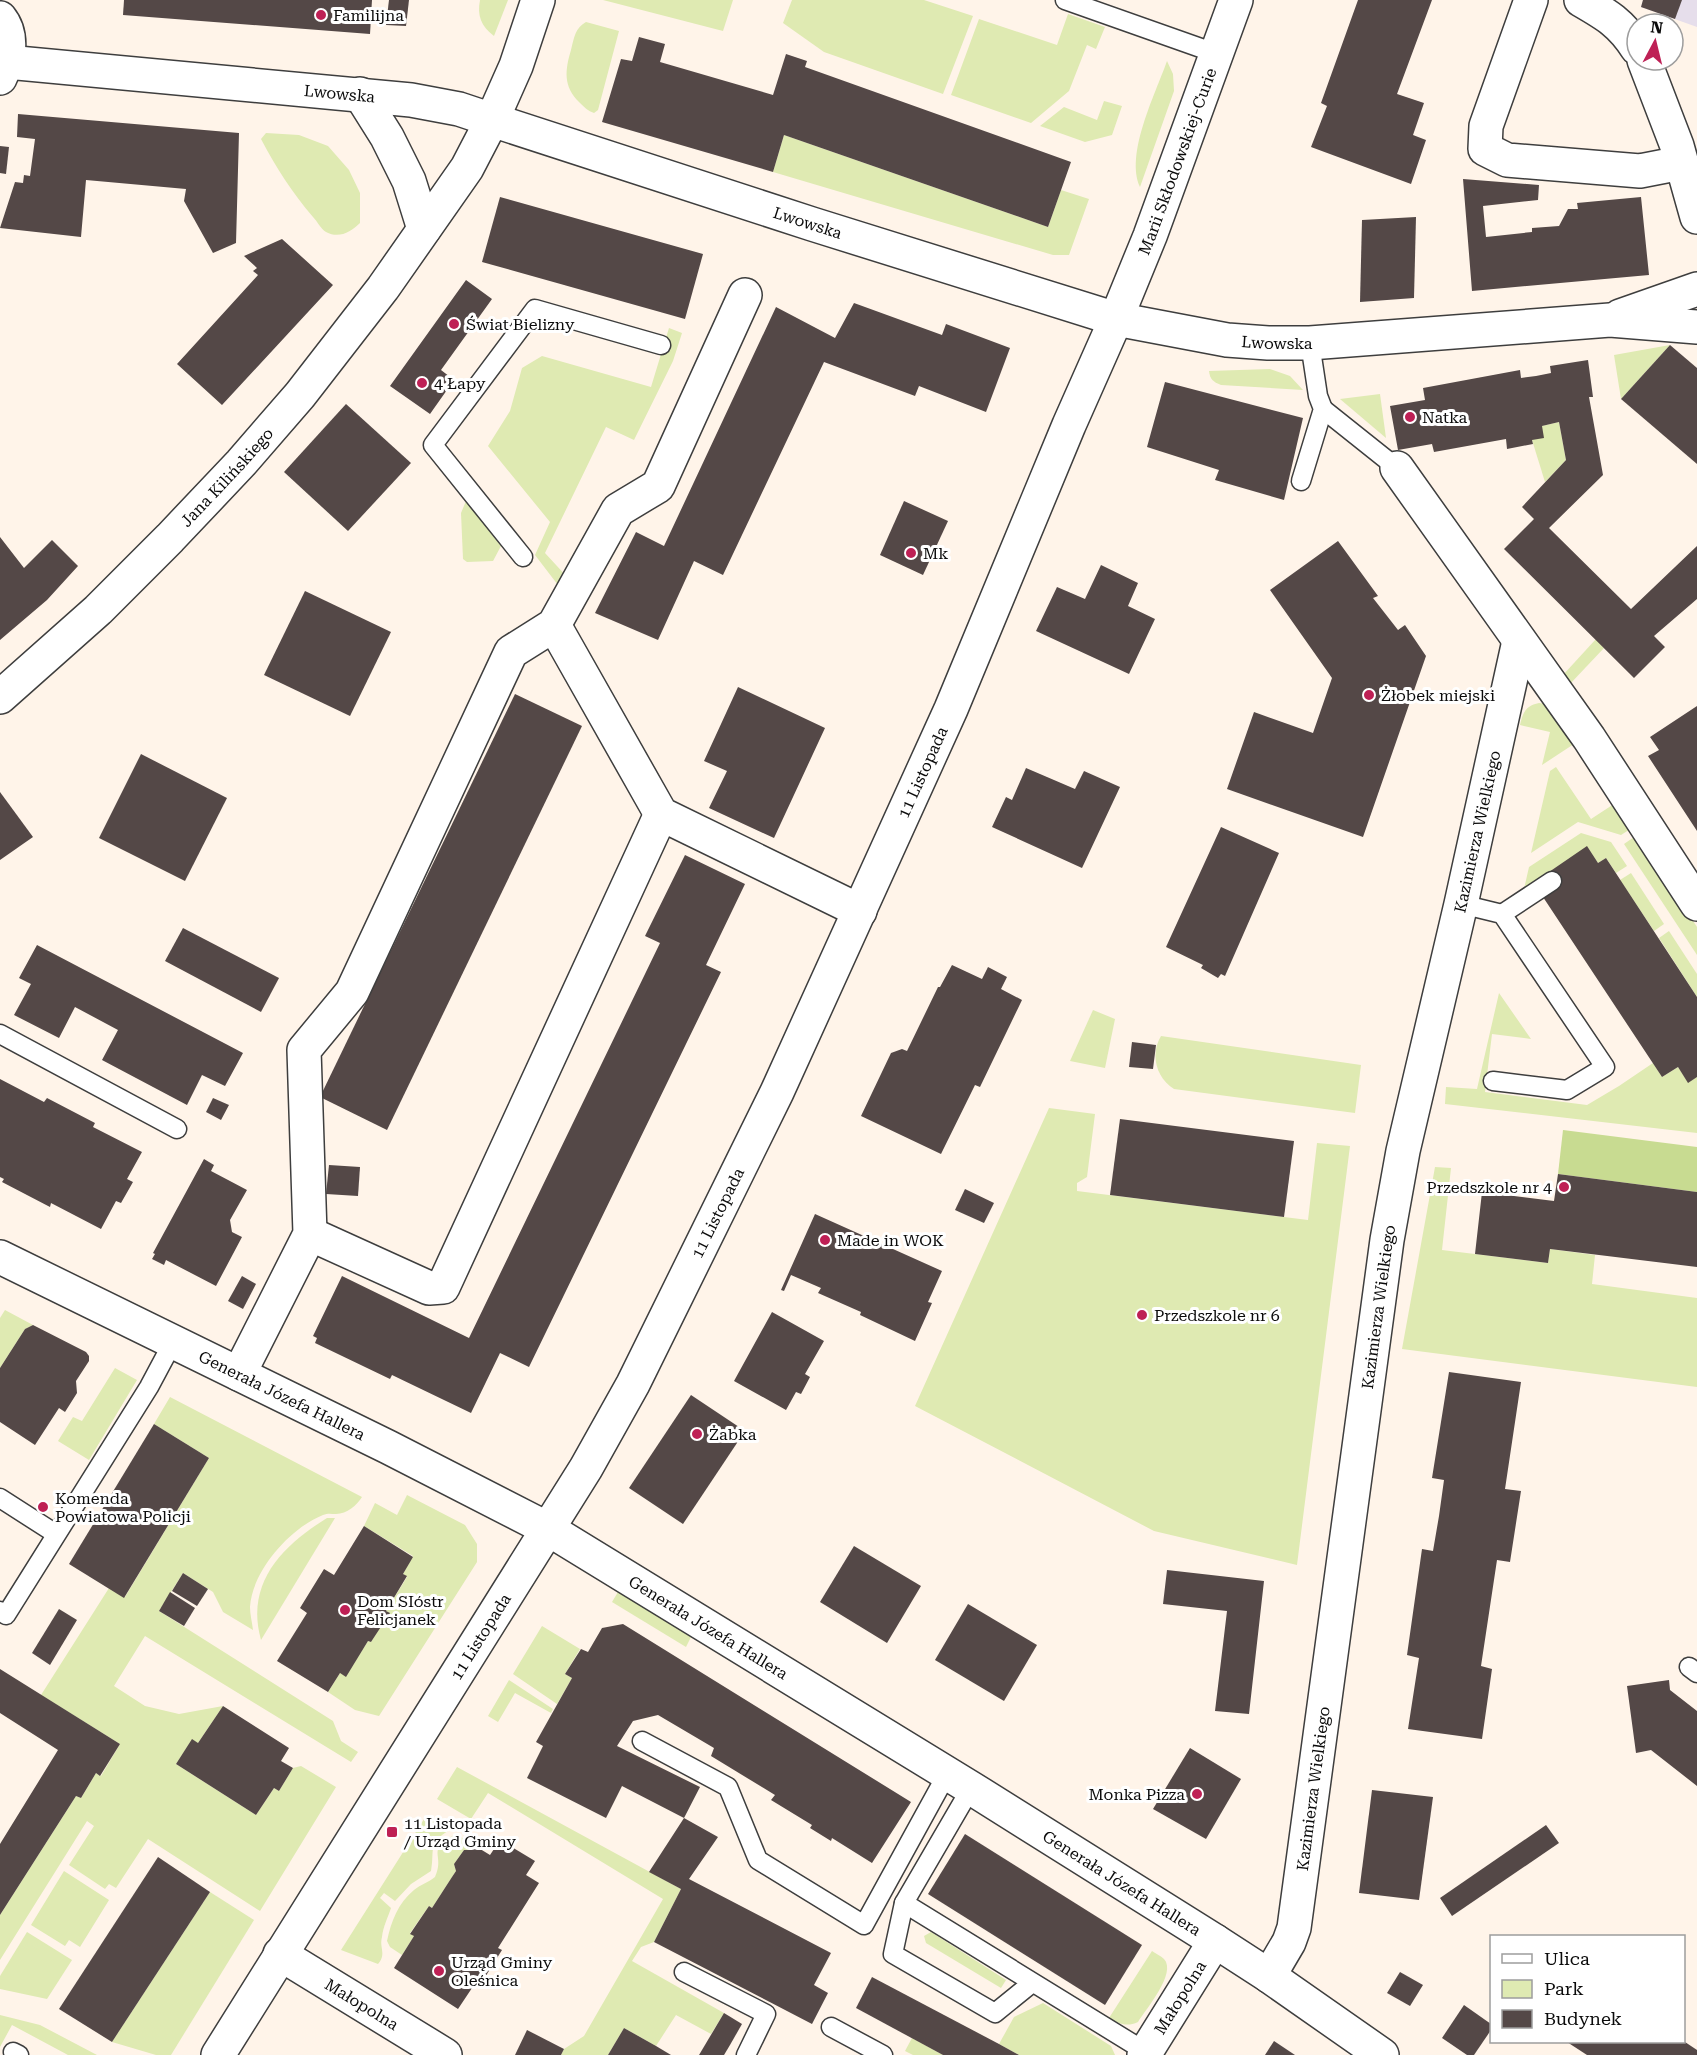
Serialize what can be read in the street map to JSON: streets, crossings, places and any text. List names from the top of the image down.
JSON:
{
  "streets": {
    "street": [
      "Lwowska",
      "Marii Skłodowskiej-Curie",
      "Jana Kilińskiego",
      "11 Listopada",
      "Kazimierza Wielkiego",
      "Generała Józefa Hallera",
      "Małopolna"
    ]
  },
  "crossings": [
    ["Lwowska", "Marii Skłodowskiej-Curie"],
    ["Lwowska", "Jana Kilińskiego"],
    ["Lwowska", "11 Listopada"],
    ["Marii Skłodowskiej-Curie", "11 Listopada"],
    ["11 Listopada", "Generała Józefa Hallera"],
    ["11 Listopada", "Małopolna"],
    ["Kazimierza Wielkiego", "Generała Józefa Hallera"],
    ["Generała Józefa Hallera", "Małopolna"]
  ],
  "places": {
    "other": [
      "Familijna",
      "Świat Bielizny",
      "4 Łapy",
      "Natka",
      "Mk",
      "Żłobek miejski",
      "Przedszkole nr 4",
      "Made in WOK",
      "Przedszkole nr 6",
      "Żabka",
      "Komenda Powiatowa Policji",
      "Dom SIóstr Felicjanek",
      "Monka Pizza",
      "Urząd Gminy Oleśnica"
    ],
    "transit": ["11 Listopada / Urząd Gminy"]
  },
  "legend": ["Ulica", "Park", "Budynek"],
  "north": "top"
}
